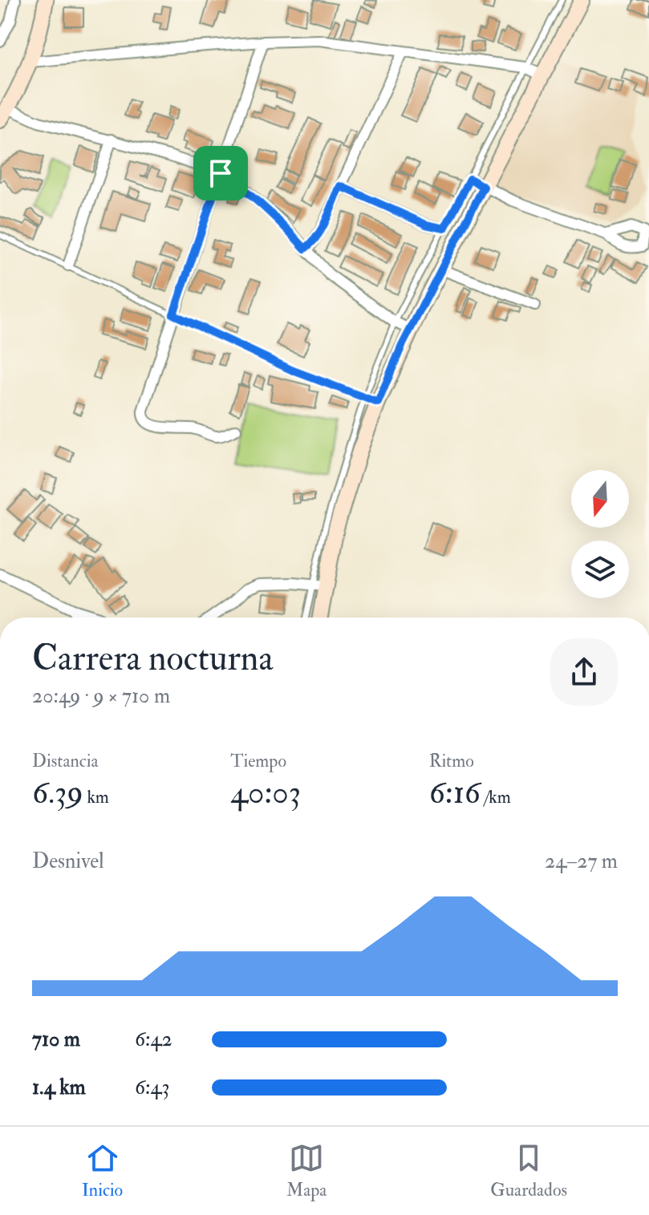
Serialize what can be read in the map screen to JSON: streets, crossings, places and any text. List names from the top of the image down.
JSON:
{
  "north": "bottom",
  "page": {
    "heading": ["Carrera nocturna", "20:49 · 9 × 710 m"],
    "stats": [
      ["Distancia", "6.39 km"],
      ["Tiempo", "40:03"],
      ["Ritmo", "6:16 /km"]
    ],
    "chart": ["Desnivel", "24–27 m"],
    "list": [
      {
        "name": "710 m",
        "note": "6:42"
      },
      {
        "name": "1.4 km",
        "note": "6:43"
      }
    ],
    "tabs": ["Inicio", "Mapa", "Guardados"]
  }
}
